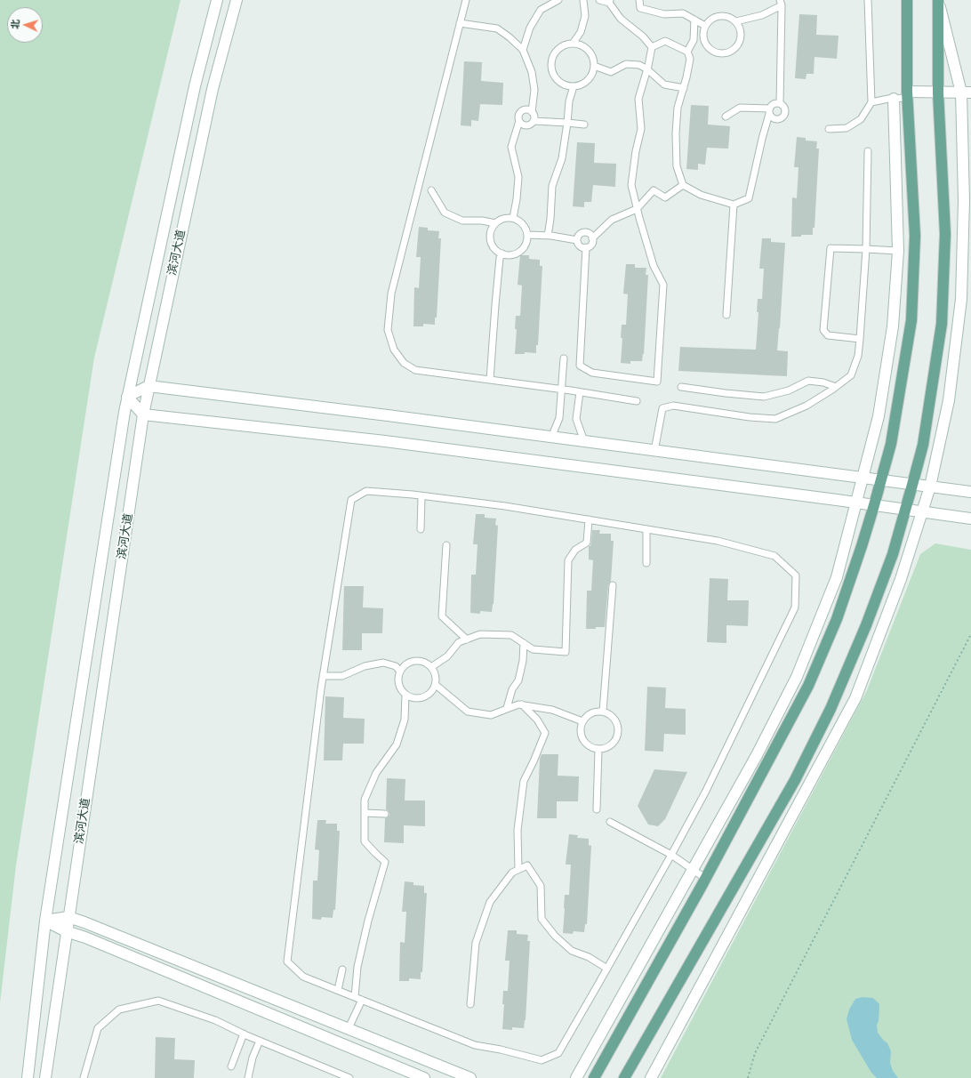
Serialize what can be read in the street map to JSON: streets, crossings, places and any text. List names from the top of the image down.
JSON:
{
  "streets": {
    "street": ["滨河大道"]
  },
  "north": "left"
}
